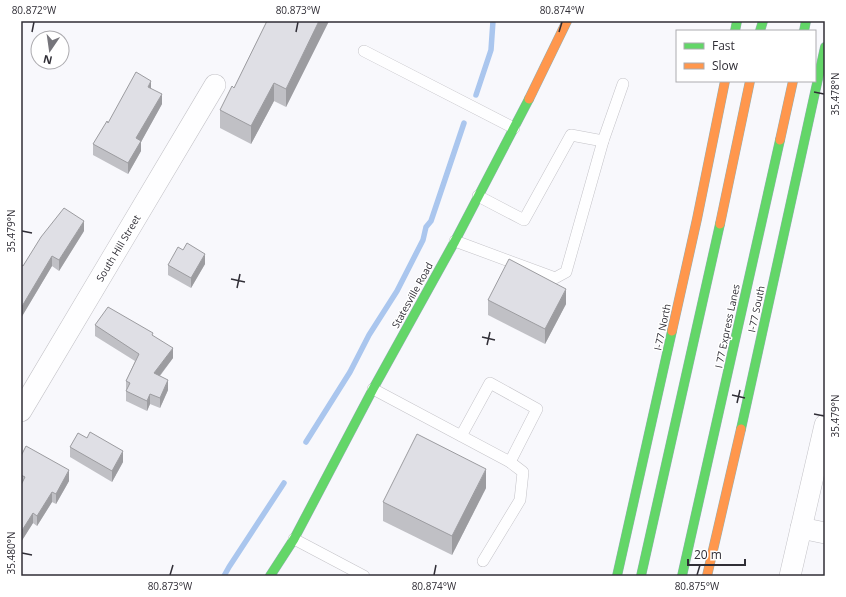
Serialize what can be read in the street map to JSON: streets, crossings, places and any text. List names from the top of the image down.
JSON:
{
  "streets": {
    "main road": [
      "Statesville Road",
      "I-77 South",
      "I 77 Express Lanes",
      "I-77 North"
    ],
    "street": ["South Hill Street"]
  },
  "legend": ["Fast", "Slow"],
  "scale_bar": "20 m",
  "north": "bottom",
  "coordinates": [
    "80.872°W",
    "80.873°W",
    "80.874°W",
    "35.478°N",
    "35.479°N",
    "35.480°N",
    "80.875°W"
  ]
}
